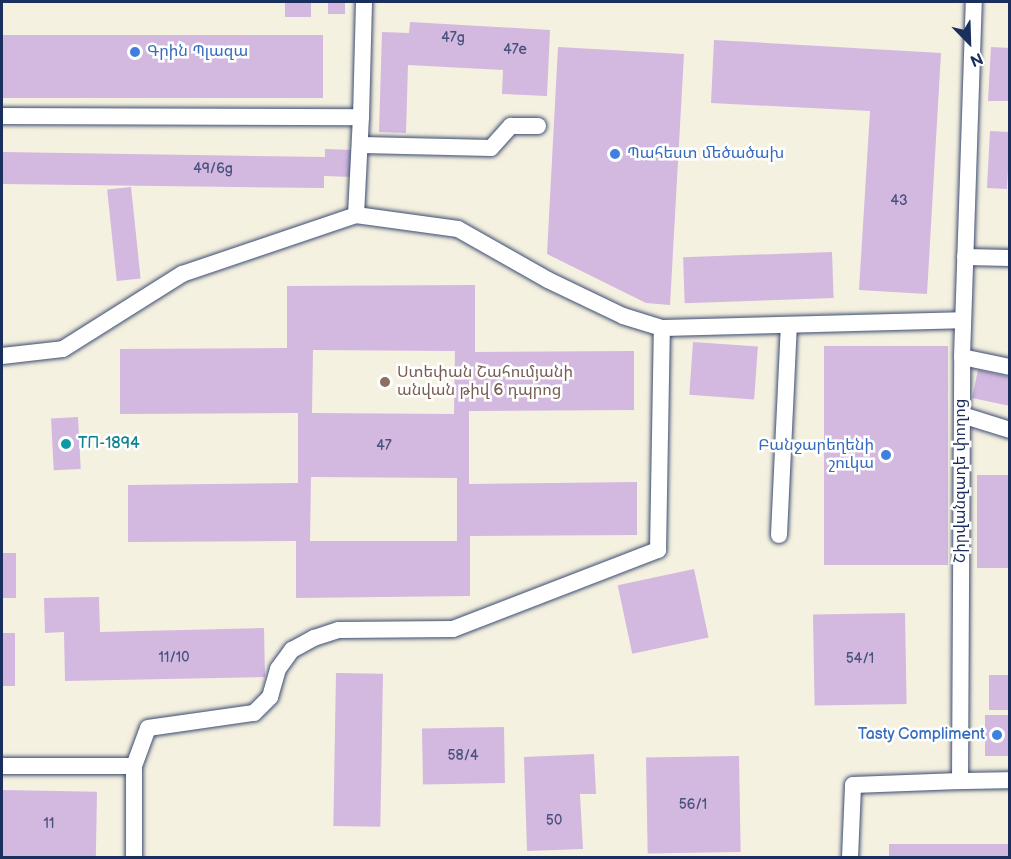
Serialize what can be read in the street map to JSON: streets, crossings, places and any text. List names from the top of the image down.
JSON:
{
  "streets": {
    "lane": ["Շիրվանզադե փողոց"]
  },
  "places": [
    "Գրին Պլազա",
    "Պահեստ մեծածախ",
    "Ստեփան Շահումյանի անվան թիվ 6 դպրոց",
    "ТП-1894",
    "Բանջարեղենի շուկա",
    "Tasty Compliment"
  ],
  "house_numbers": [
    "47g",
    "47e",
    "49/6g",
    "43",
    "47",
    "11/10",
    "54/1",
    "58/4",
    "56/1",
    "50",
    "11"
  ],
  "north": "bottom right"
}
